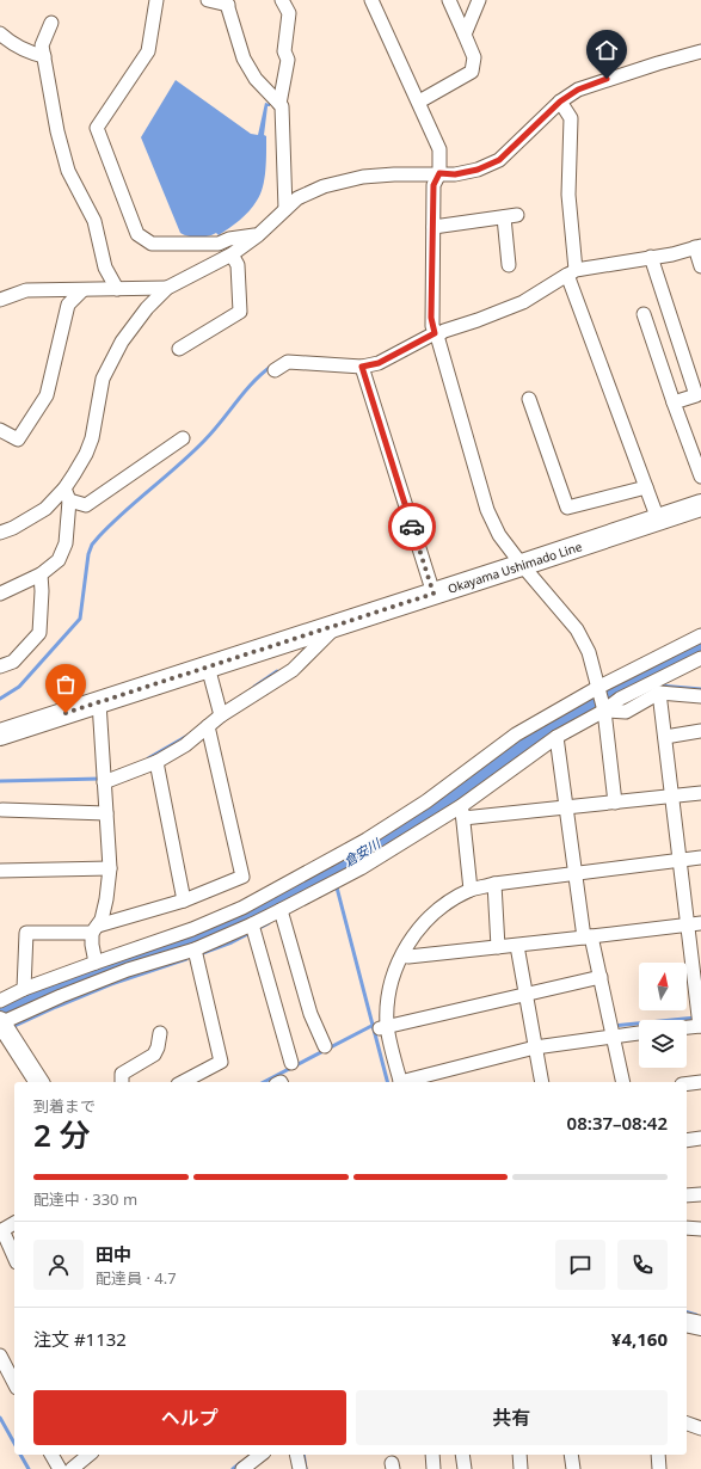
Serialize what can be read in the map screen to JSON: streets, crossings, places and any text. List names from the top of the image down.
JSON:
{
  "streets": {
    "main road": ["Okayama Ushimado Line"]
  },
  "water": ["倉安川"],
  "north": "top",
  "page": {
    "heading": ["2 分", "到着まで", "08:37–08:42"],
    "panel": [
      "田中",
      "配達員 · 4.7",
      "注文 #1132",
      "¥4,160"
    ],
    "bar": "配達中 · 330 m",
    "buttons": ["ヘルプ", "共有"]
  }
}
